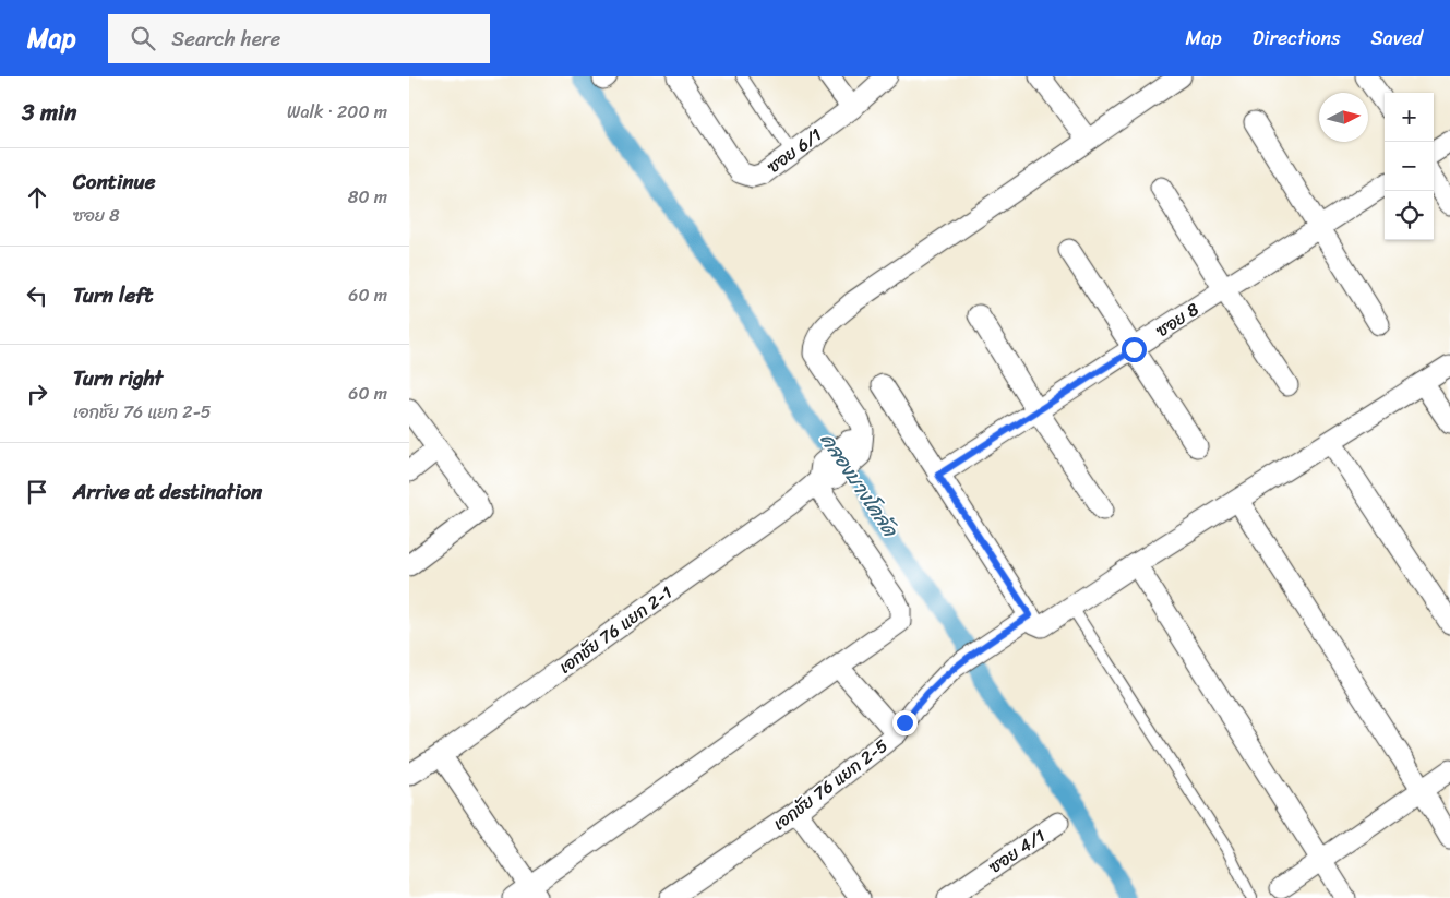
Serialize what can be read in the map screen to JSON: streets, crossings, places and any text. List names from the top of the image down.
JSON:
{
  "streets": {
    "street": [
      "ซอย 6/1",
      "ซอย 8",
      "เอกชัย 76 แยก 2-1",
      "เอกชัย 76 แยก 2-5",
      "ซอย 4/1"
    ]
  },
  "water": ["คลองบางโคลัด"],
  "north": "right",
  "page": {
    "header": "Map",
    "search": "Search here",
    "nav": ["Map", "Directions", "Saved"],
    "heading": ["3 min", "Walk · 200 m"],
    "map_buttons": ["+", "−"],
    "list": [
      ["Continue", "ซอย 8", "80 m"],
      ["Turn left", "60 m"],
      ["Turn right", "เอกชัย 76 แยก 2-5", "60 m"],
      "Arrive at destination"
    ]
  }
}
